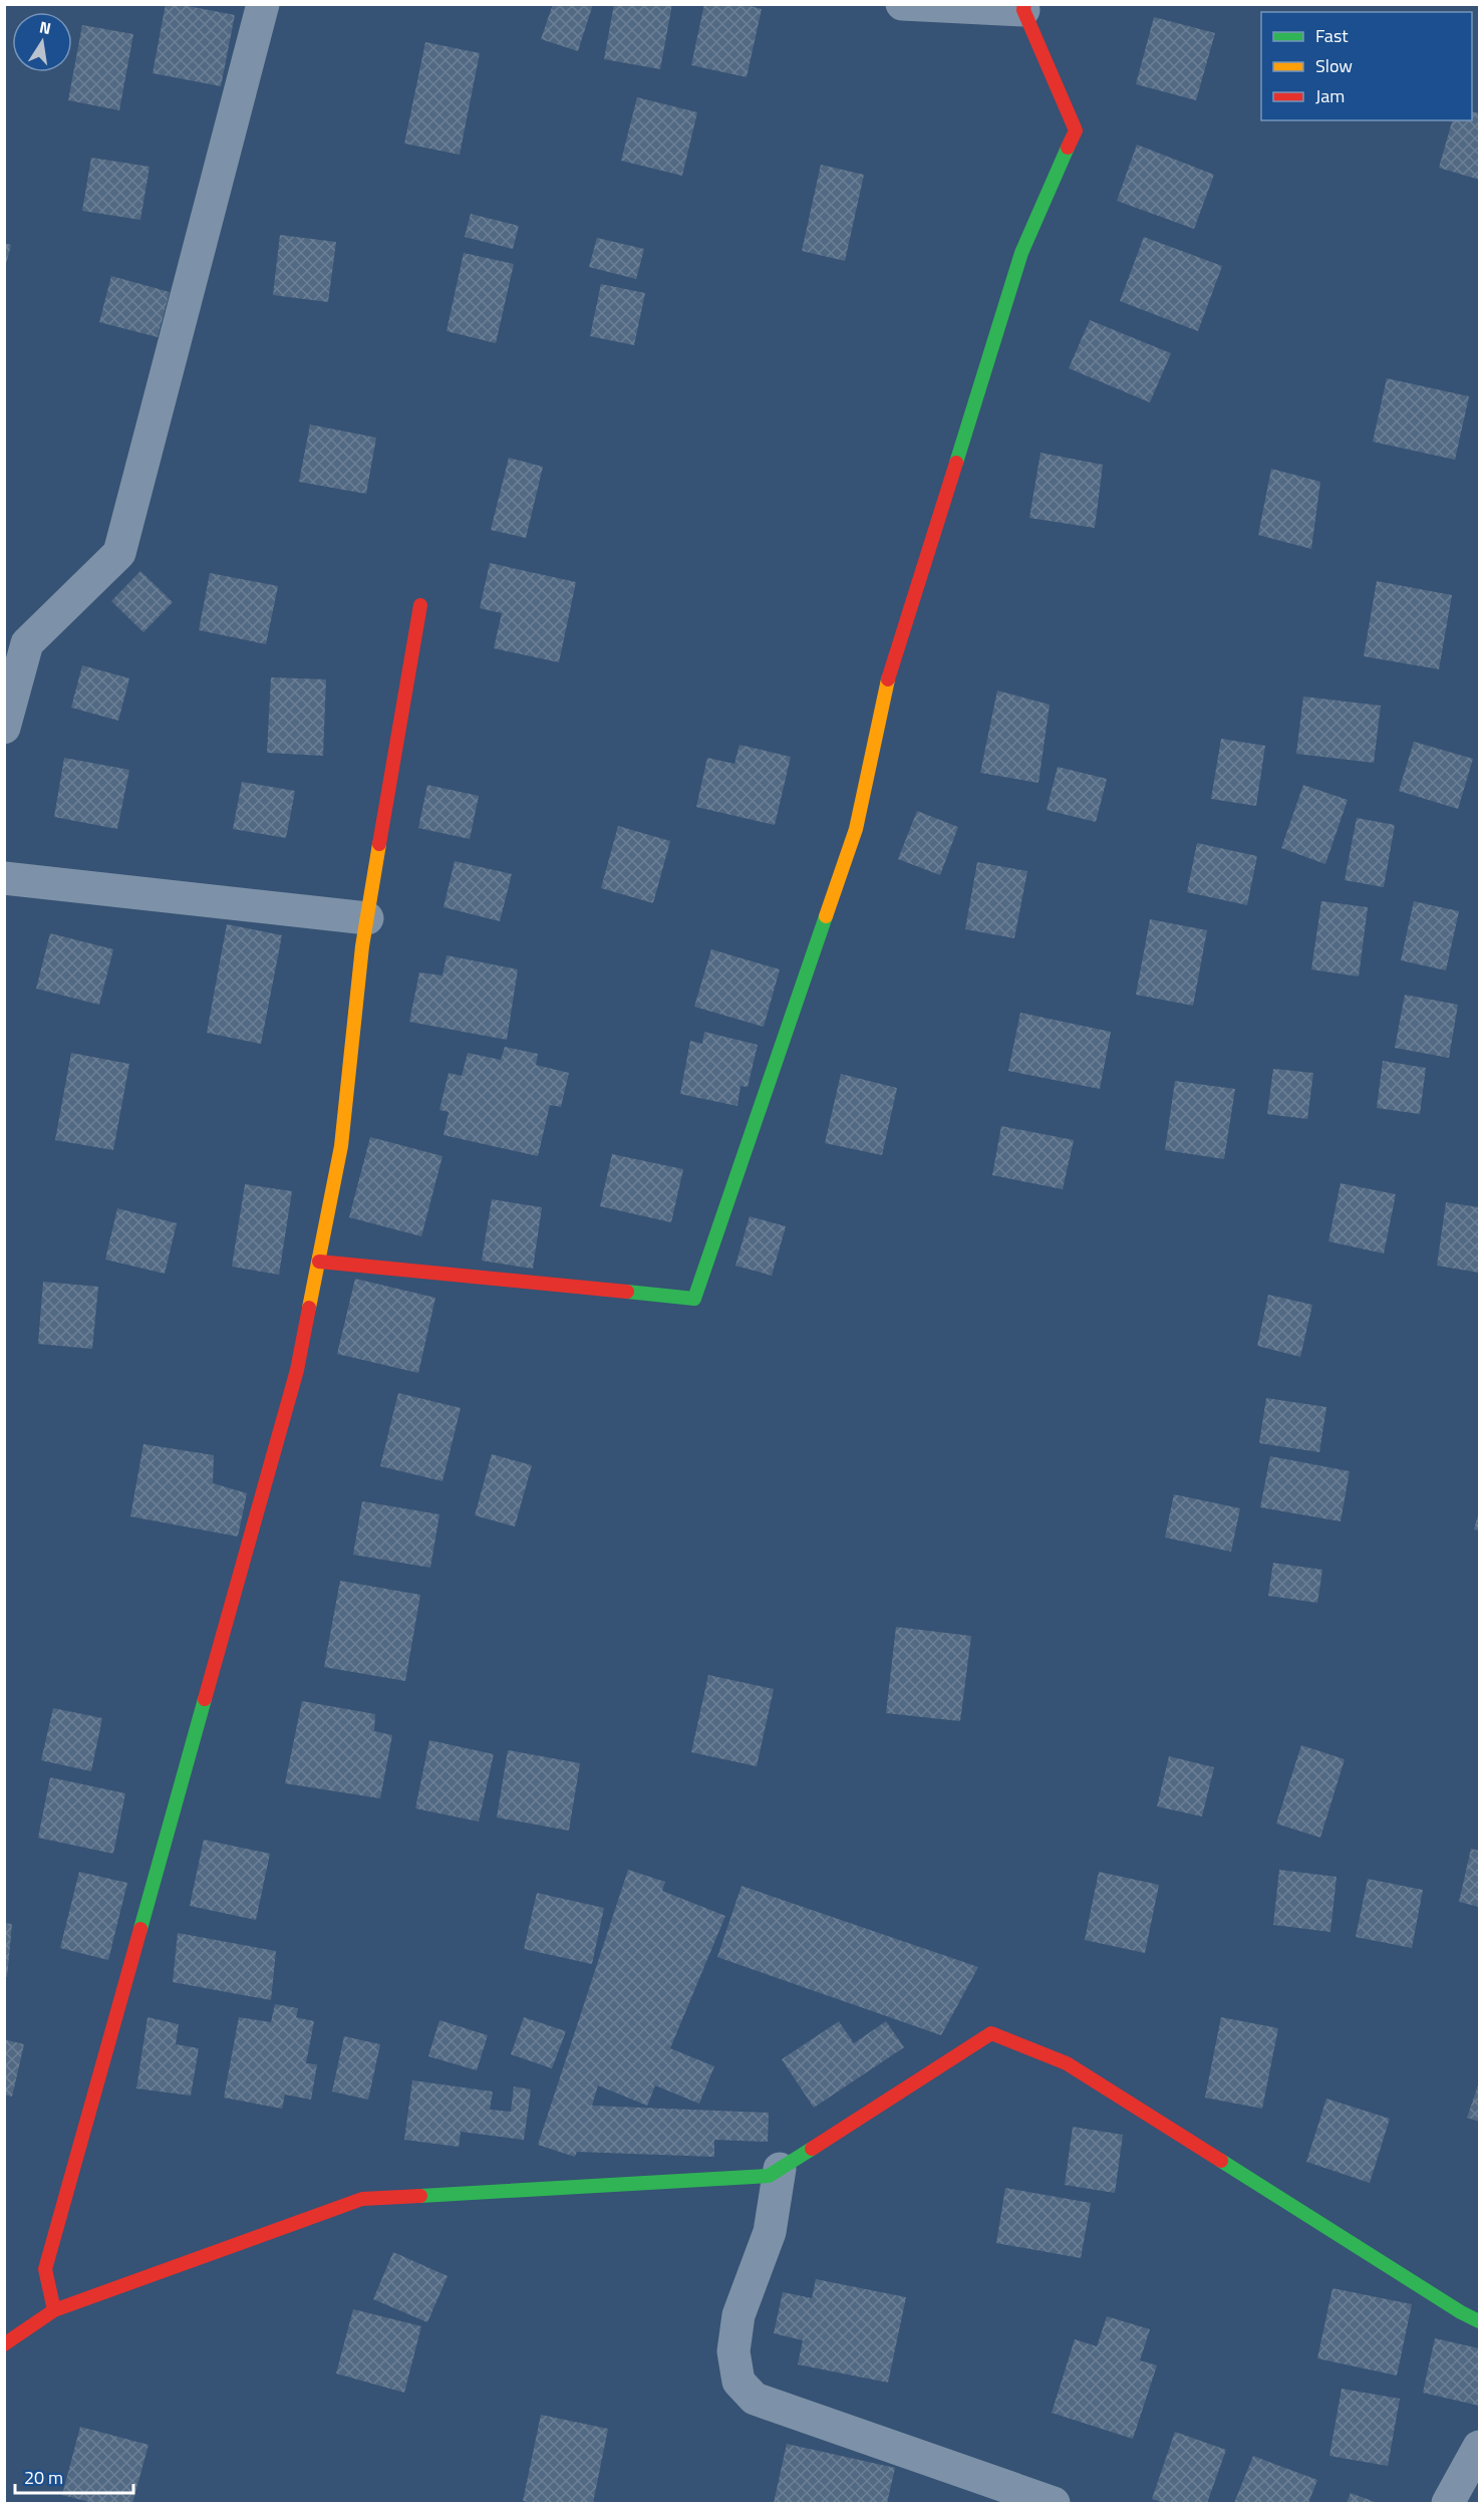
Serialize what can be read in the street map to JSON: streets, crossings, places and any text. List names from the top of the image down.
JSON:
{
  "legend": ["Fast", "Slow", "Jam"],
  "scale_bar": "20 m",
  "north": "top"
}
